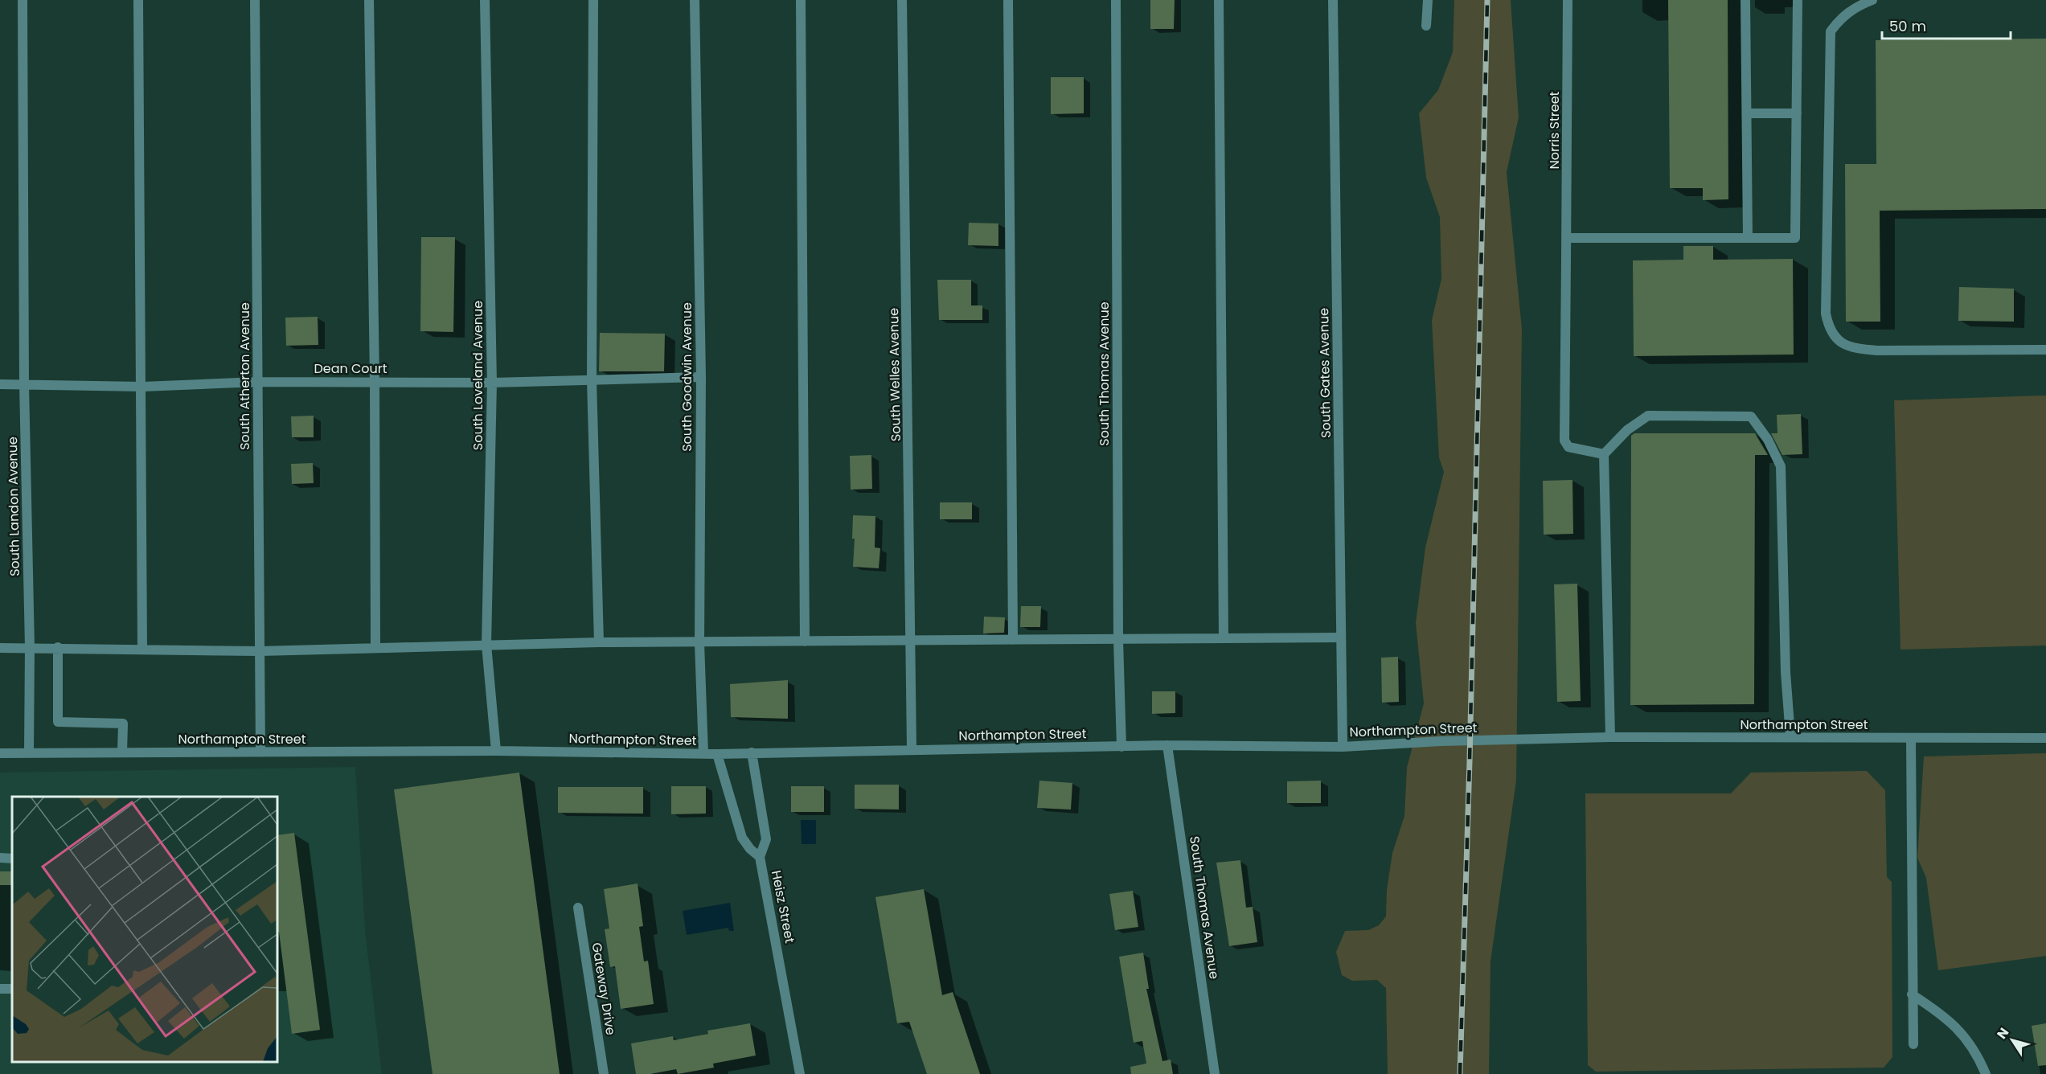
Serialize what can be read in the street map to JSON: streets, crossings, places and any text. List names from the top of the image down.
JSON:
{
  "streets": {
    "street": [
      "Norris Street",
      "Dean Court",
      "South Gates Avenue",
      "South Thomas Avenue",
      "South Welles Avenue",
      "South Loveland Avenue",
      "South Atherton Avenue",
      "South Goodwin Avenue",
      "South Landon Avenue",
      "Northampton Street",
      "Heisz Street",
      "Gateway Drive"
    ]
  },
  "crossings": [
    ["Dean Court", "South Loveland Avenue"],
    ["Dean Court", "South Atherton Avenue"],
    ["Dean Court", "South Goodwin Avenue"],
    ["Dean Court", "South Landon Avenue"],
    ["South Gates Avenue", "Northampton Street"],
    ["South Thomas Avenue", "Northampton Street"],
    ["South Welles Avenue", "Northampton Street"],
    ["South Loveland Avenue", "Northampton Street"],
    ["South Atherton Avenue", "Northampton Street"],
    ["South Goodwin Avenue", "Northampton Street"],
    ["South Landon Avenue", "Northampton Street"],
    ["Northampton Street", "Heisz Street"]
  ],
  "scale_bar": "50 m",
  "north": "top left"
}
